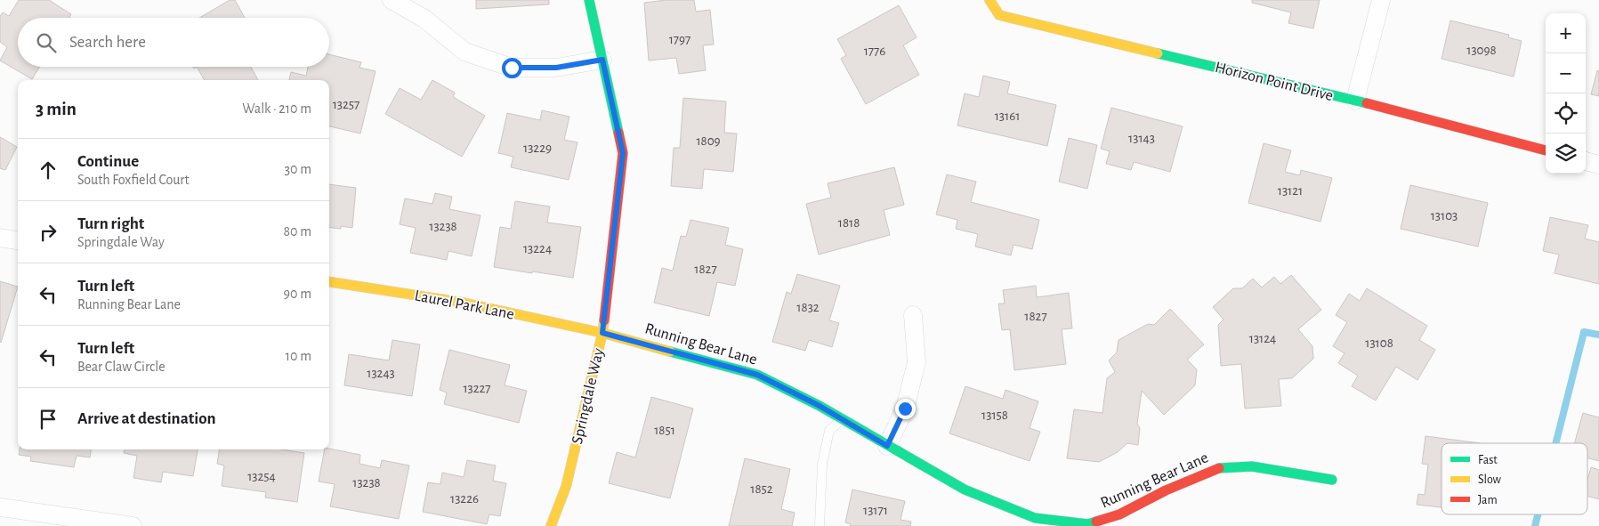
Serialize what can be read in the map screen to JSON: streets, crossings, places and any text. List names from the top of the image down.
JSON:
{
  "streets": {
    "street": [
      "Horizon Point Drive",
      "Laurel Park Lane",
      "Running Bear Lane",
      "Springdale Way"
    ]
  },
  "crossings": [
    ["Laurel Park Lane", "Running Bear Lane"],
    ["Laurel Park Lane", "Springdale Way"],
    ["Running Bear Lane", "Springdale Way"]
  ],
  "house_numbers": [
    "1797",
    "13098",
    "1776",
    "13257",
    "13161",
    "13143",
    "1809",
    "13229",
    "13121",
    "13103",
    "1818",
    "13238",
    "13224",
    "1827",
    "1832",
    "1827",
    "13124",
    "13108",
    "13243",
    "13227",
    "13158",
    "1851",
    "13254",
    "13238",
    "1852",
    "13226",
    "13171"
  ],
  "legend": ["Fast", "Slow", "Jam"],
  "page": {
    "map_buttons": ["+", "−"],
    "search": "Search here",
    "heading": ["3 min", "Walk · 210 m"],
    "list": [
      ["Continue", "South Foxfield Court", "30 m"],
      ["Turn right", "Springdale Way", "80 m"],
      ["Turn left", "Running Bear Lane", "90 m"],
      ["Turn left", "Bear Claw Circle", "10 m"],
      "Arrive at destination"
    ]
  }
}
